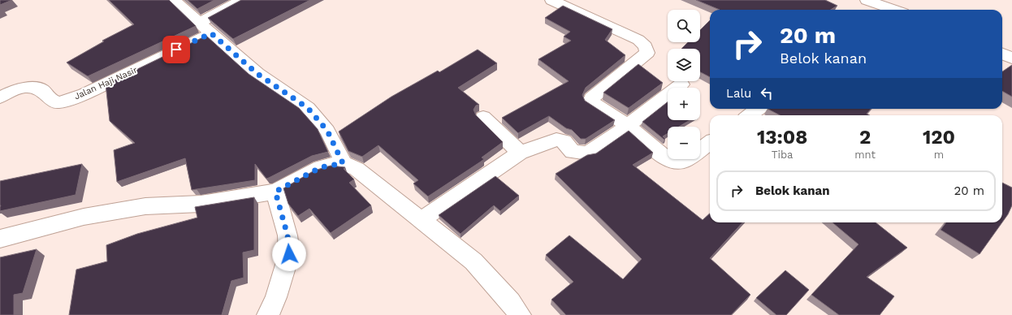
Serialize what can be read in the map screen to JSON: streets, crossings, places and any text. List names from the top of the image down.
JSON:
{
  "streets": {
    "street": ["Jalan Haji Nasir"]
  },
  "page": {
    "map_buttons": ["+", "−"],
    "turn": ["20 m", "Belok kanan"],
    "then": "Lalu",
    "eta": [
      "13:08",
      "Tiba",
      "2",
      "mnt",
      "120",
      "m"
    ],
    "list": [
      {
        "name": "Belok kanan",
        "value": "20 m"
      }
    ]
  }
}
